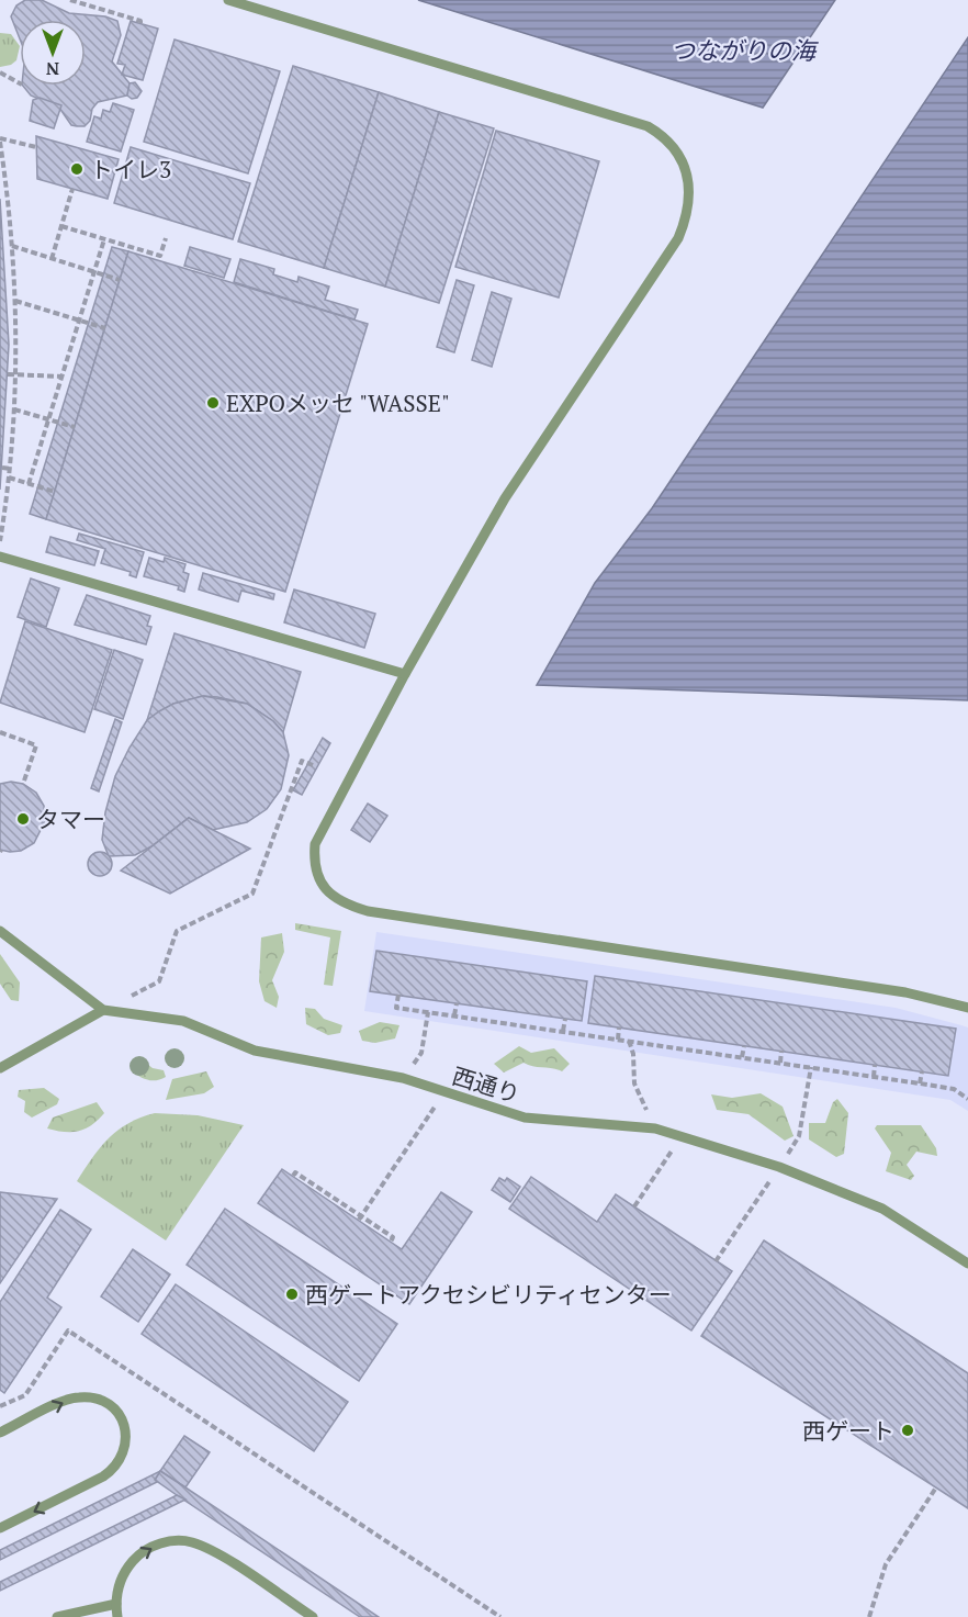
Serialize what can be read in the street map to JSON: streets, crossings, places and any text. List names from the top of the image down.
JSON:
{
  "streets": {
    "lane": ["西通り"]
  },
  "water": ["つながりの海"],
  "places": [
    "トイレ3",
    "EXPOメッセ \"WASSE\"",
    "タマー",
    "西ゲートアクセシビリティセンター",
    "西ゲート"
  ],
  "north": "bottom"
}
